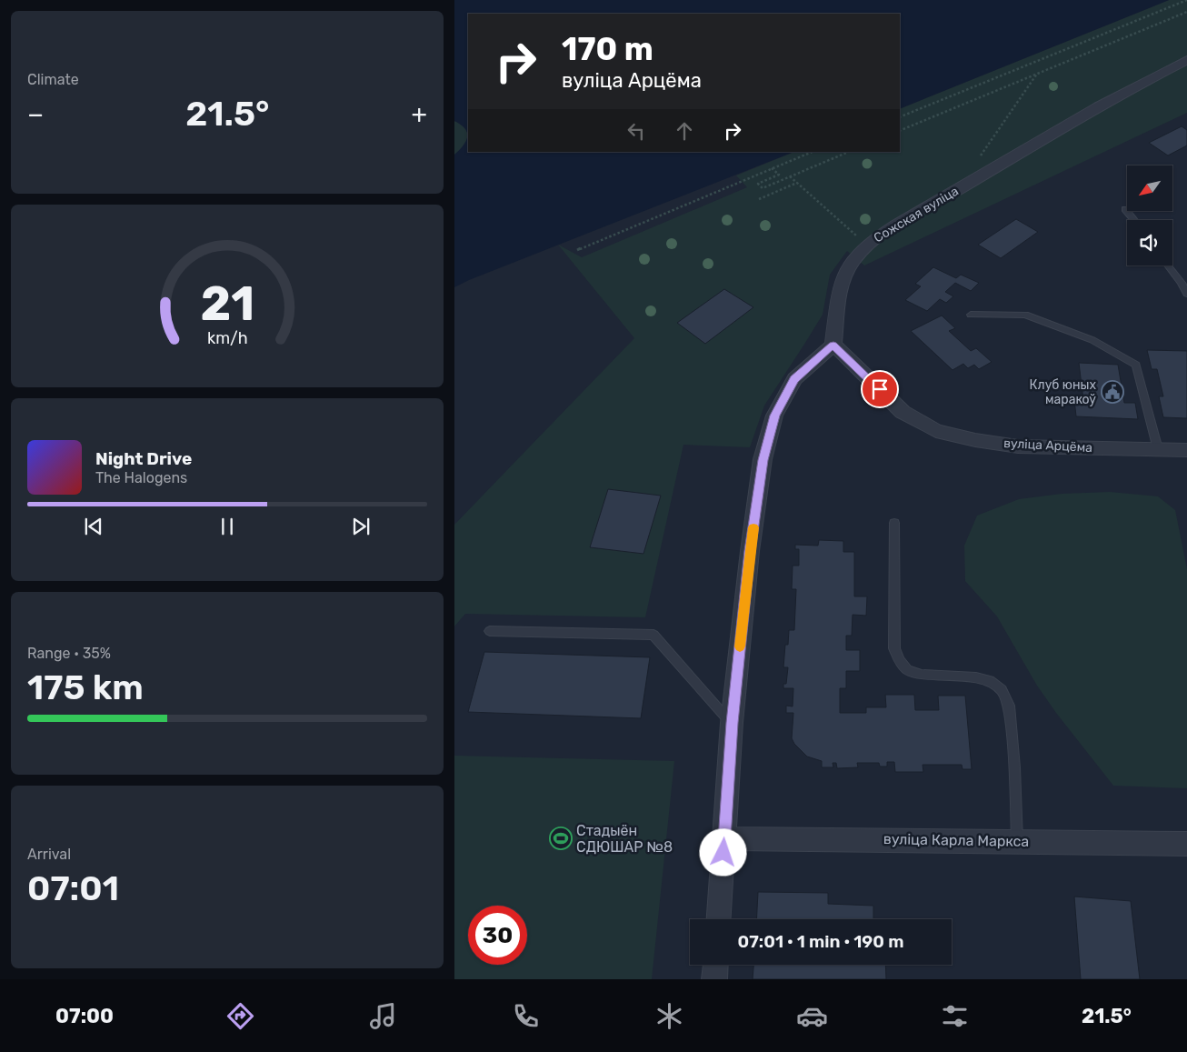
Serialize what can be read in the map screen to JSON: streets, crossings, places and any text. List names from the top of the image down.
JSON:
{
  "streets": {
    "street": ["Сожская вуліца", "вуліца Арцёма", "вуліца Карла Маркса"]
  },
  "crossings": [
    ["Сожская вуліца", "вуліца Арцёма"]
  ],
  "places": {
    "public building": ["Клуб юных маракоў"],
    "sports": ["Стадыён СДЮШАР №8"]
  },
  "north": "bottom left",
  "page": {
    "tile": [
      "Climate",
      ["Range · 35%", "175 km"],
      ["Arrival", "07:01"]
    ],
    "turn": ["170 m", "вуліца Арцёма"],
    "heat": ["−", "21.5°", "+"],
    "song": ["Night Drive", "The Halogens"],
    "limit": "30",
    "trip": "07:01 · 1 min · 190 m",
    "tabs": ["07:00", "21.5°"],
    "gauge": ["21", "km/h"]
  }
}
